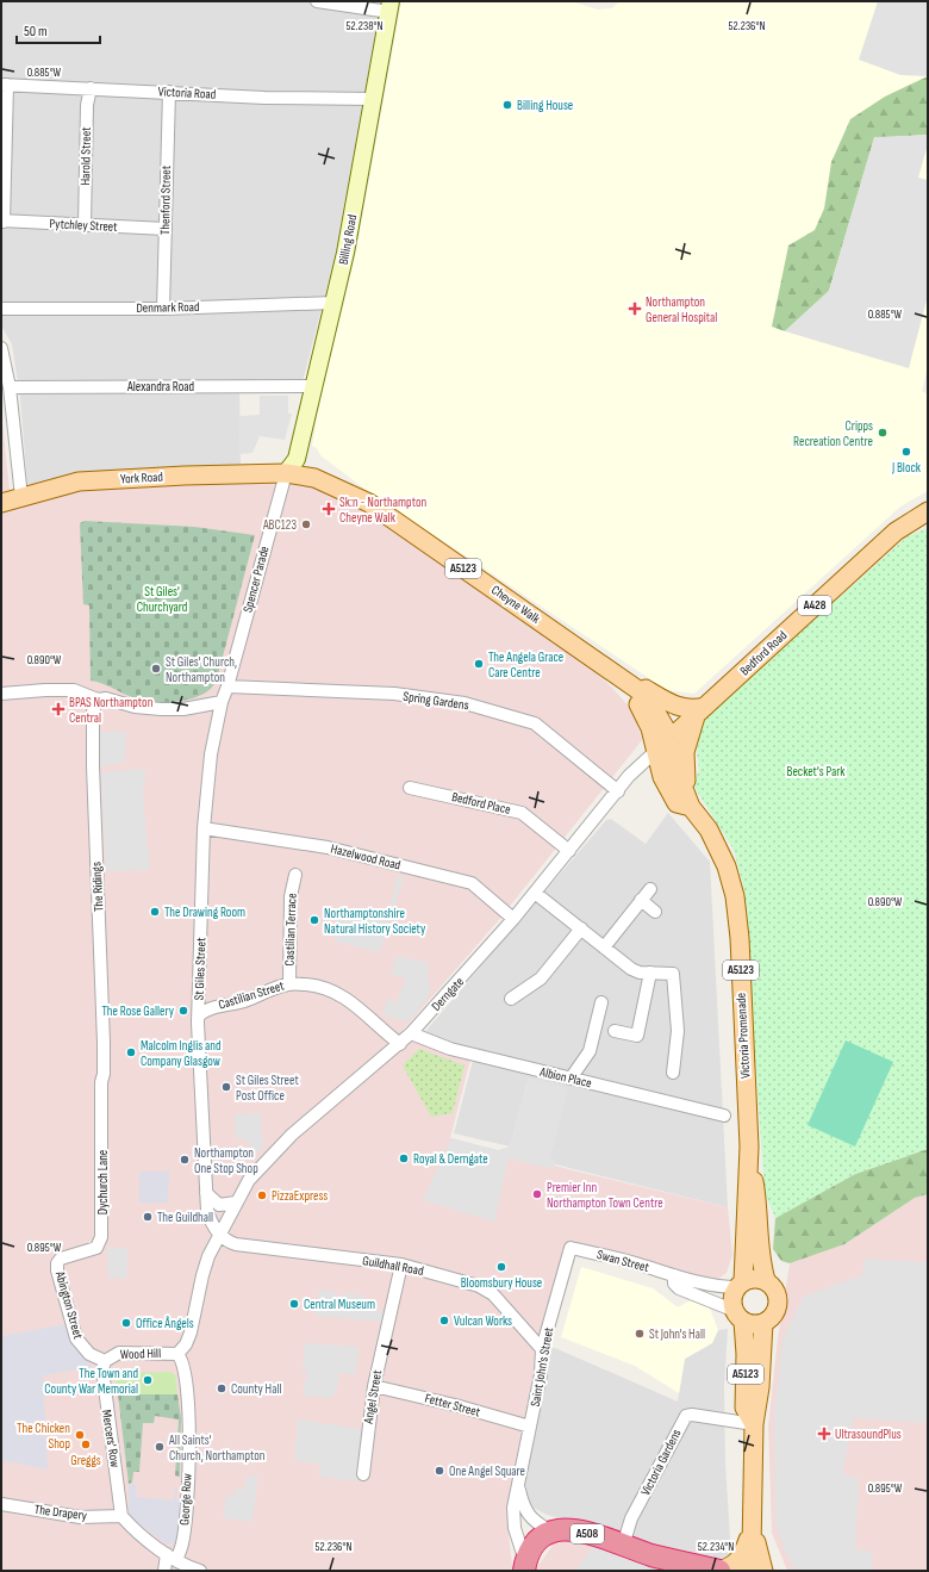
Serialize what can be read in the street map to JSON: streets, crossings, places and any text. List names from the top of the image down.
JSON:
{
  "streets": {
    "highway": ["A508"],
    "main road": [
      "York Road",
      "A5123",
      "Cheyne Walk",
      "A428",
      "Bedford Road",
      "Victoria Promenade"
    ],
    "street": [
      "Victoria Road",
      "Harold Street",
      "Thenford Street",
      "Pytchley Street",
      "Billing Road",
      "Denmark Road",
      "Alexandra Road",
      "Spencer Parade",
      "Spring Gardens",
      "Bedford Place",
      "Hazelwood Road",
      "The Ridings",
      "Castilian Terrace",
      "St Giles Street",
      "Derngate",
      "Castilian Street",
      "Albion Place",
      "Dychurch Lane",
      "Swan Street",
      "Guildhall Road",
      "Abington Street",
      "Wood Hill",
      "Saint John's Street",
      "Angel Street",
      "Fetter Street",
      "Mercers' Row",
      "Victoria Gardens",
      "George Row",
      "The Drapery"
    ]
  },
  "crossings": [
    ["Victoria Road", "Harold Street"],
    ["Victoria Road", "Thenford Street"],
    ["Victoria Road", "Billing Road"],
    ["Harold Street", "Pytchley Street"],
    ["Thenford Street", "Pytchley Street"],
    ["Thenford Street", "Denmark Road"],
    ["Billing Road", "Denmark Road"],
    ["Billing Road", "Alexandra Road"],
    ["Billing Road", "York Road"],
    ["Billing Road", "Spencer Parade"],
    ["Billing Road", "Cheyne Walk"],
    ["York Road", "Spencer Parade"],
    ["York Road", "Cheyne Walk"],
    ["A5123", "Cheyne Walk"],
    ["A5123", "Bedford Road"],
    ["A5123", "Victoria Promenade"],
    ["A5123", "Swan Street"],
    ["A5123", "Victoria Gardens"],
    ["A5123", "A508"],
    ["Spencer Parade", "Cheyne Walk"],
    ["Spencer Parade", "Spring Gardens"],
    ["Spencer Parade", "St Giles Street"],
    ["Cheyne Walk", "Bedford Road"],
    ["Cheyne Walk", "Derngate"],
    ["Cheyne Walk", "Victoria Promenade"],
    ["Bedford Road", "Derngate"],
    ["Bedford Road", "Victoria Promenade"],
    ["Spring Gardens", "Derngate"],
    ["Bedford Place", "Derngate"],
    ["Hazelwood Road", "St Giles Street"],
    ["Hazelwood Road", "Derngate"],
    ["The Ridings", "Dychurch Lane"],
    ["Castilian Terrace", "Castilian Street"],
    ["St Giles Street", "Derngate"],
    ["St Giles Street", "Castilian Street"],
    ["St Giles Street", "Guildhall Road"],
    ["Derngate", "Castilian Street"],
    ["Derngate", "Victoria Promenade"],
    ["Derngate", "Albion Place"],
    ["Derngate", "Guildhall Road"],
    ["Derngate", "Wood Hill"],
    ["Derngate", "George Row"],
    ["Victoria Promenade", "Swan Street"],
    ["Dychurch Lane", "Abington Street"],
    ["Swan Street", "Saint John's Street"],
    ["Guildhall Road", "Saint John's Street"],
    ["Guildhall Road", "Angel Street"],
    ["Abington Street", "Wood Hill"],
    ["Abington Street", "Mercers' Row"],
    ["Wood Hill", "Mercers' Row"],
    ["Wood Hill", "George Row"],
    ["Saint John's Street", "Fetter Street"],
    ["Saint John's Street", "A508"],
    ["Angel Street", "Fetter Street"],
    ["Mercers' Row", "The Drapery"],
    ["Victoria Gardens", "A508"]
  ],
  "parks": ["St Giles' Churchyard", "Becket's Park"],
  "places": {
    "other": [
      "Billing House",
      "Cripps Recreation Centre",
      "J Block",
      "ABC123",
      "The Angela Grace Care Centre",
      "St Giles' Church, Northampton",
      "The Drawing Room",
      "Northamptonshire Natural History Society",
      "The Rose Gallery",
      "Malcolm Inglis and Company Glasgow",
      "St Giles Street Post Office",
      "Royal & Derngate",
      "Northampton One Stop Shop",
      "Premier Inn Northampton Town Centre",
      "PizzaExpress",
      "The Guildhall",
      "Bloomsbury House",
      "Central Museum",
      "Vulcan Works",
      "Office Ångels",
      "St John's Hall",
      "The Town and County War Memorial",
      "County Hall",
      "The Chicken Shop",
      "Greggs",
      "All Saints' Church, Northampton",
      "One Angel Square"
    ],
    "health": [
      "Northampton General Hospital",
      "Sk:n - Northampton Cheyne Walk",
      "BPAS Northampton Central",
      "UltrasoundPlus"
    ]
  },
  "scale_bar": "50 m",
  "coordinates": [
    "52.238°N",
    "52.236°N",
    "0.885°W",
    "0.890°W",
    "0.895°W",
    "52.234°N"
  ]
}
